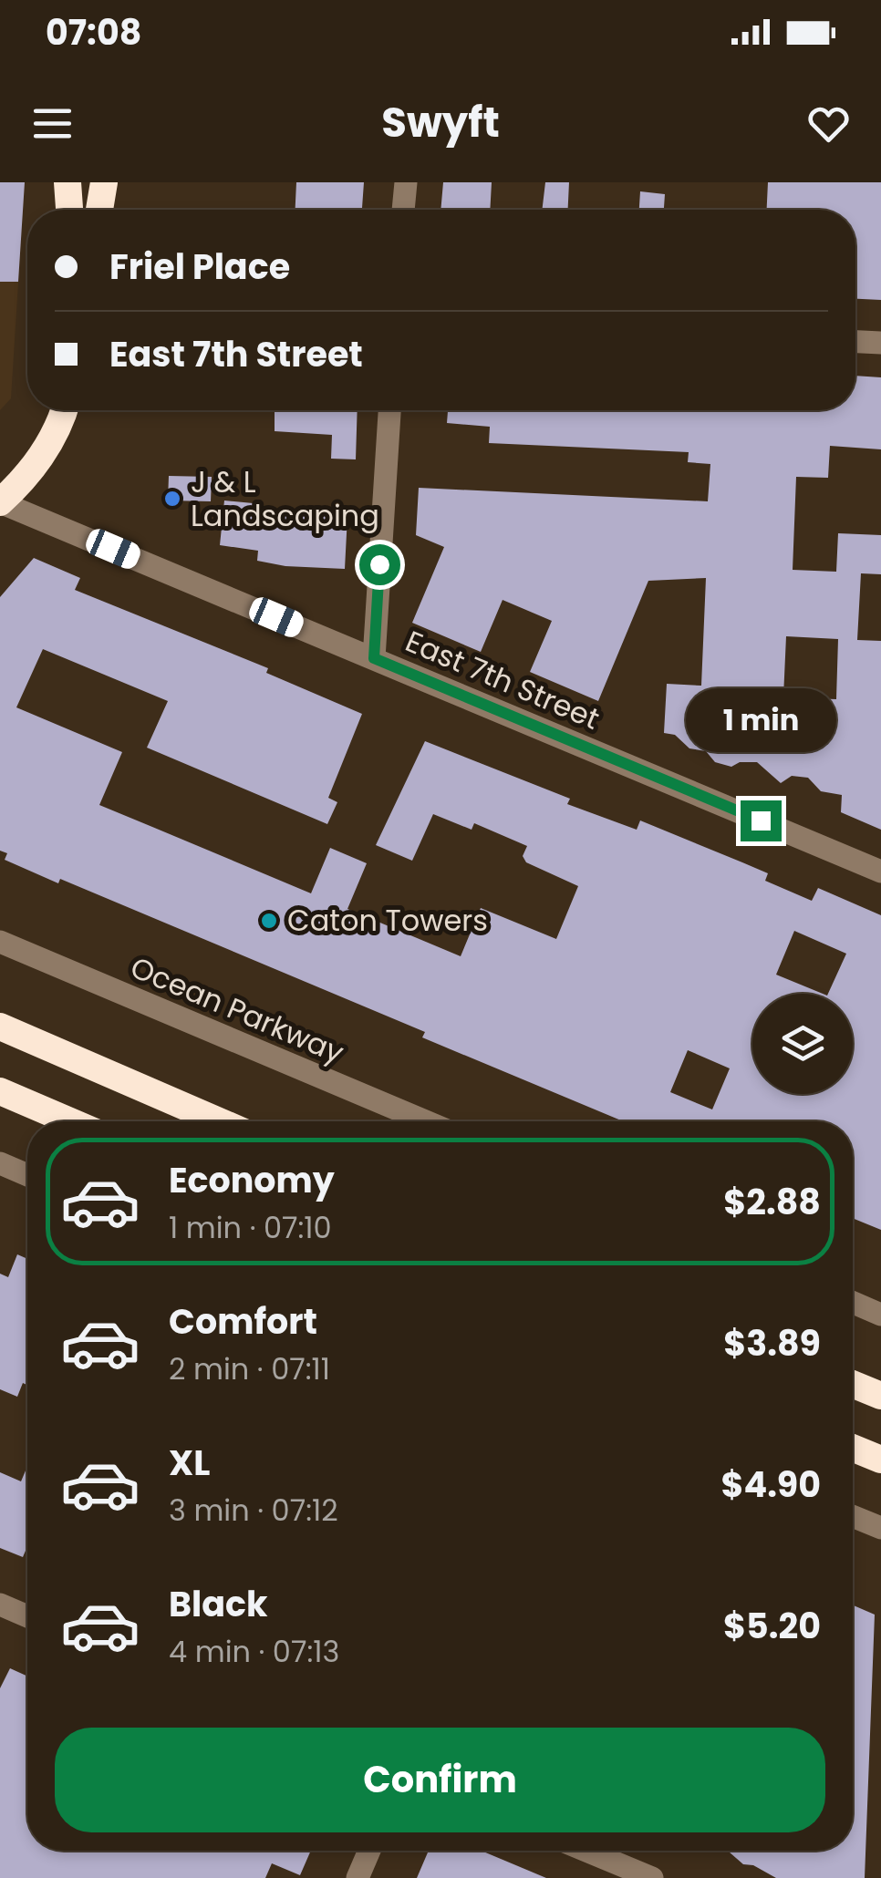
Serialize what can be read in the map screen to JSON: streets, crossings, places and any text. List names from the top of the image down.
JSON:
{
  "streets": {
    "street": ["East 7th Street", "Ocean Parkway"]
  },
  "places": ["J & L Landscaping", "Caton Towers"],
  "page": {
    "status": "07:08",
    "header": "Swyft",
    "banner": ["Friel Place", "East 7th Street"],
    "bubble": "1 min",
    "list": [
      {
        "name": "Economy",
        "note": "1 min · 07:10",
        "value": "$2.88"
      },
      {
        "name": "Comfort",
        "note": "2 min · 07:11",
        "value": "$3.89"
      },
      {
        "name": "XL",
        "note": "3 min · 07:12",
        "value": "$4.90"
      },
      {
        "name": "Black",
        "note": "4 min · 07:13",
        "value": "$5.20"
      }
    ],
    "buttons": "Confirm"
  }
}
